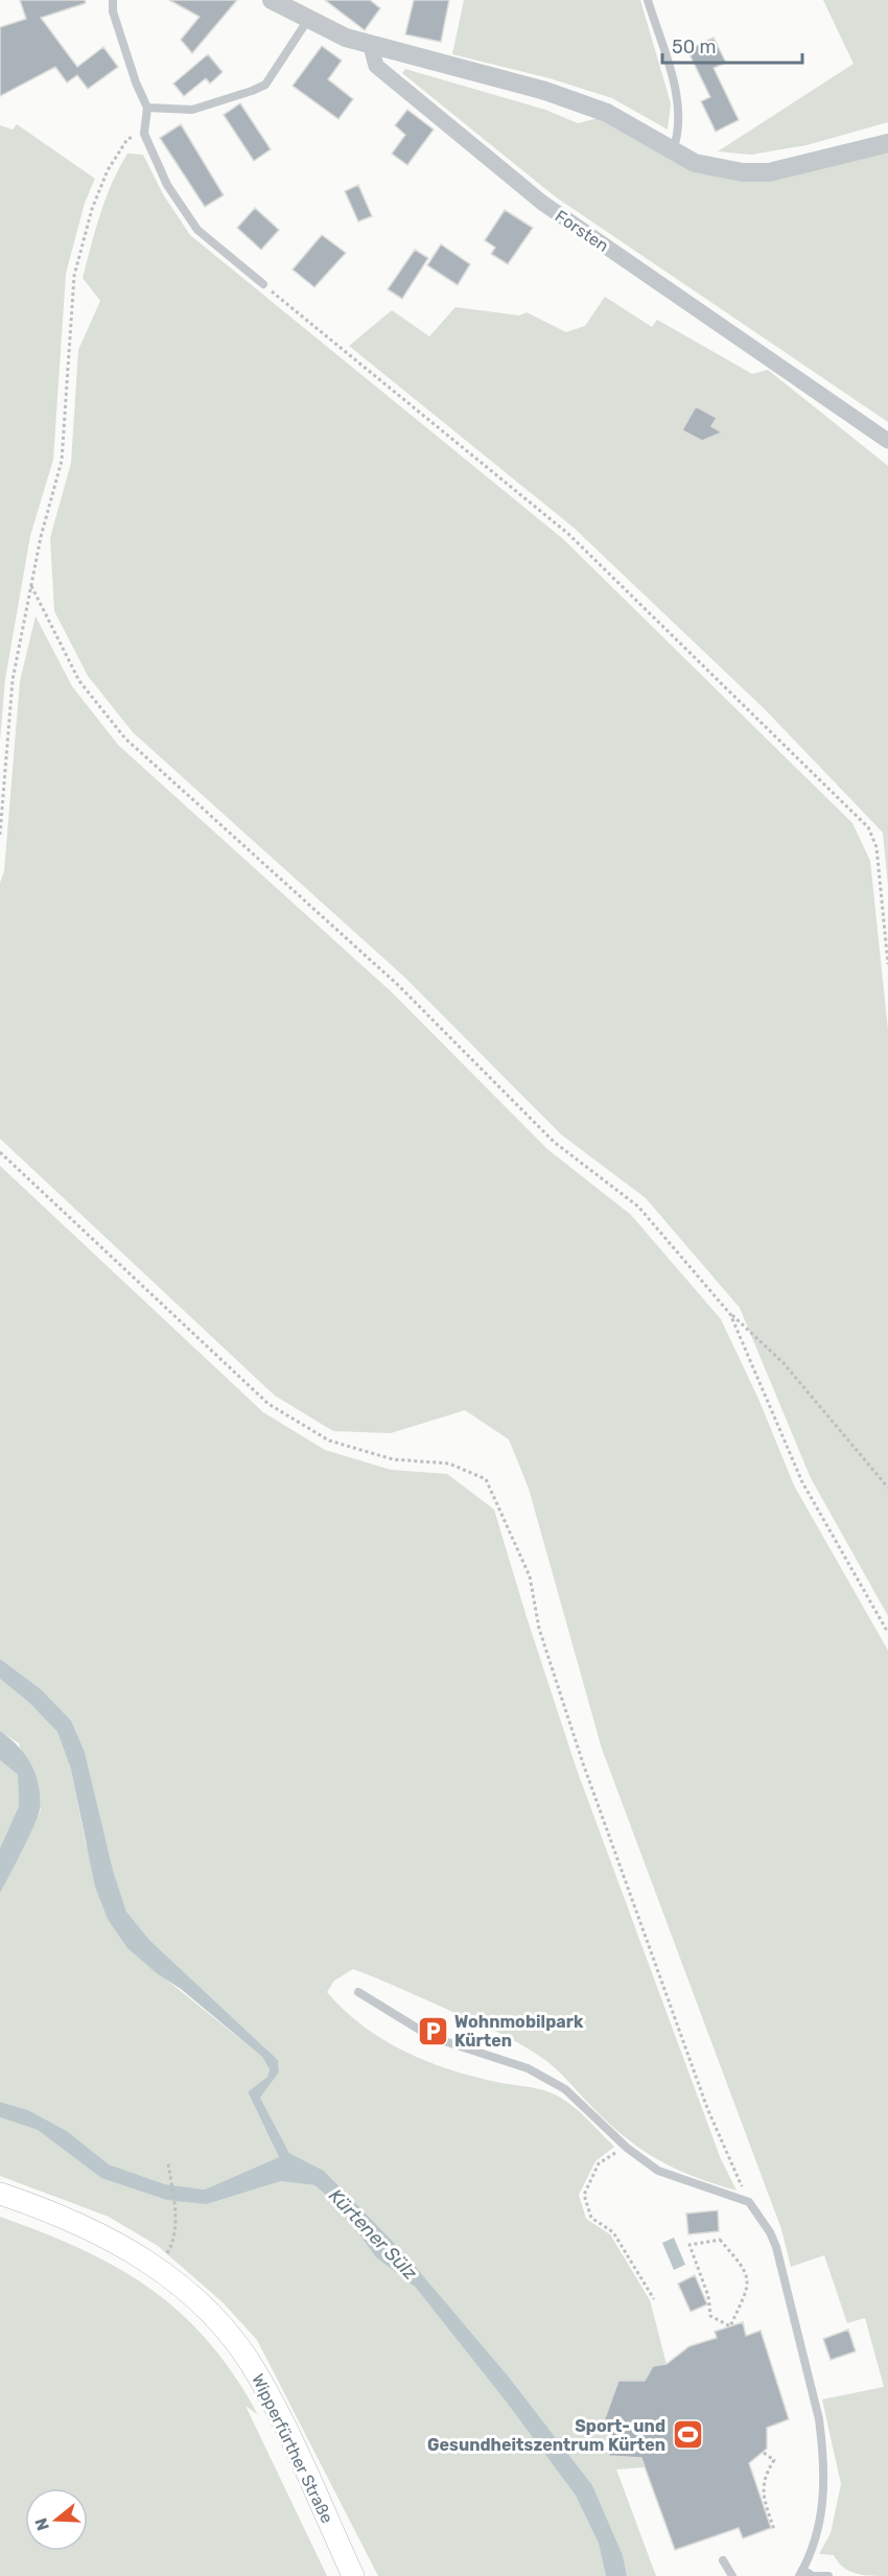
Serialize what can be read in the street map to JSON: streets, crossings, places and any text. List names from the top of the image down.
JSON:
{
  "streets": {
    "main road": ["Wipperfürther Straße"],
    "street": ["Forsten"]
  },
  "water": ["Kürtener Sülz"],
  "places": {
    "parking": ["Wohnmobilpark Kürten"],
    "sports": ["Sport- und Gesundheitszentrum Kürten"]
  },
  "scale_bar": "50 m",
  "north": "left"
}
